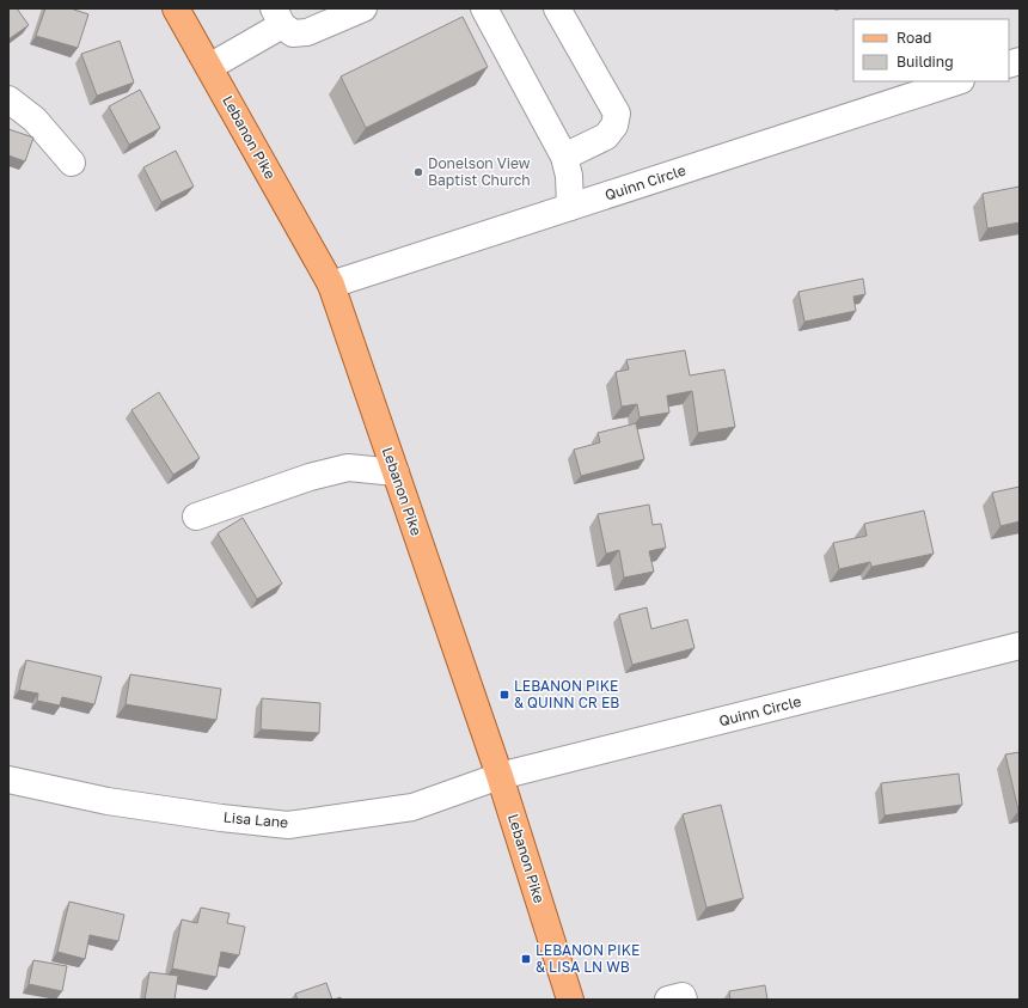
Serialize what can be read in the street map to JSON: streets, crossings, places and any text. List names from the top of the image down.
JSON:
{
  "streets": {
    "main road": ["Lebanon Pike"],
    "street": ["Quinn Circle", "Lisa Lane"]
  },
  "crossings": [
    ["Lebanon Pike", "Quinn Circle"],
    ["Lebanon Pike", "Lisa Lane"],
    ["Quinn Circle", "Lisa Lane"]
  ],
  "places": {
    "other": ["Donelson View Baptist Church"],
    "transit": ["LEBANON PIKE & QUINN CR EB", "LEBANON PIKE & LISA LN WB"]
  },
  "legend": ["Road", "Building"]
}
